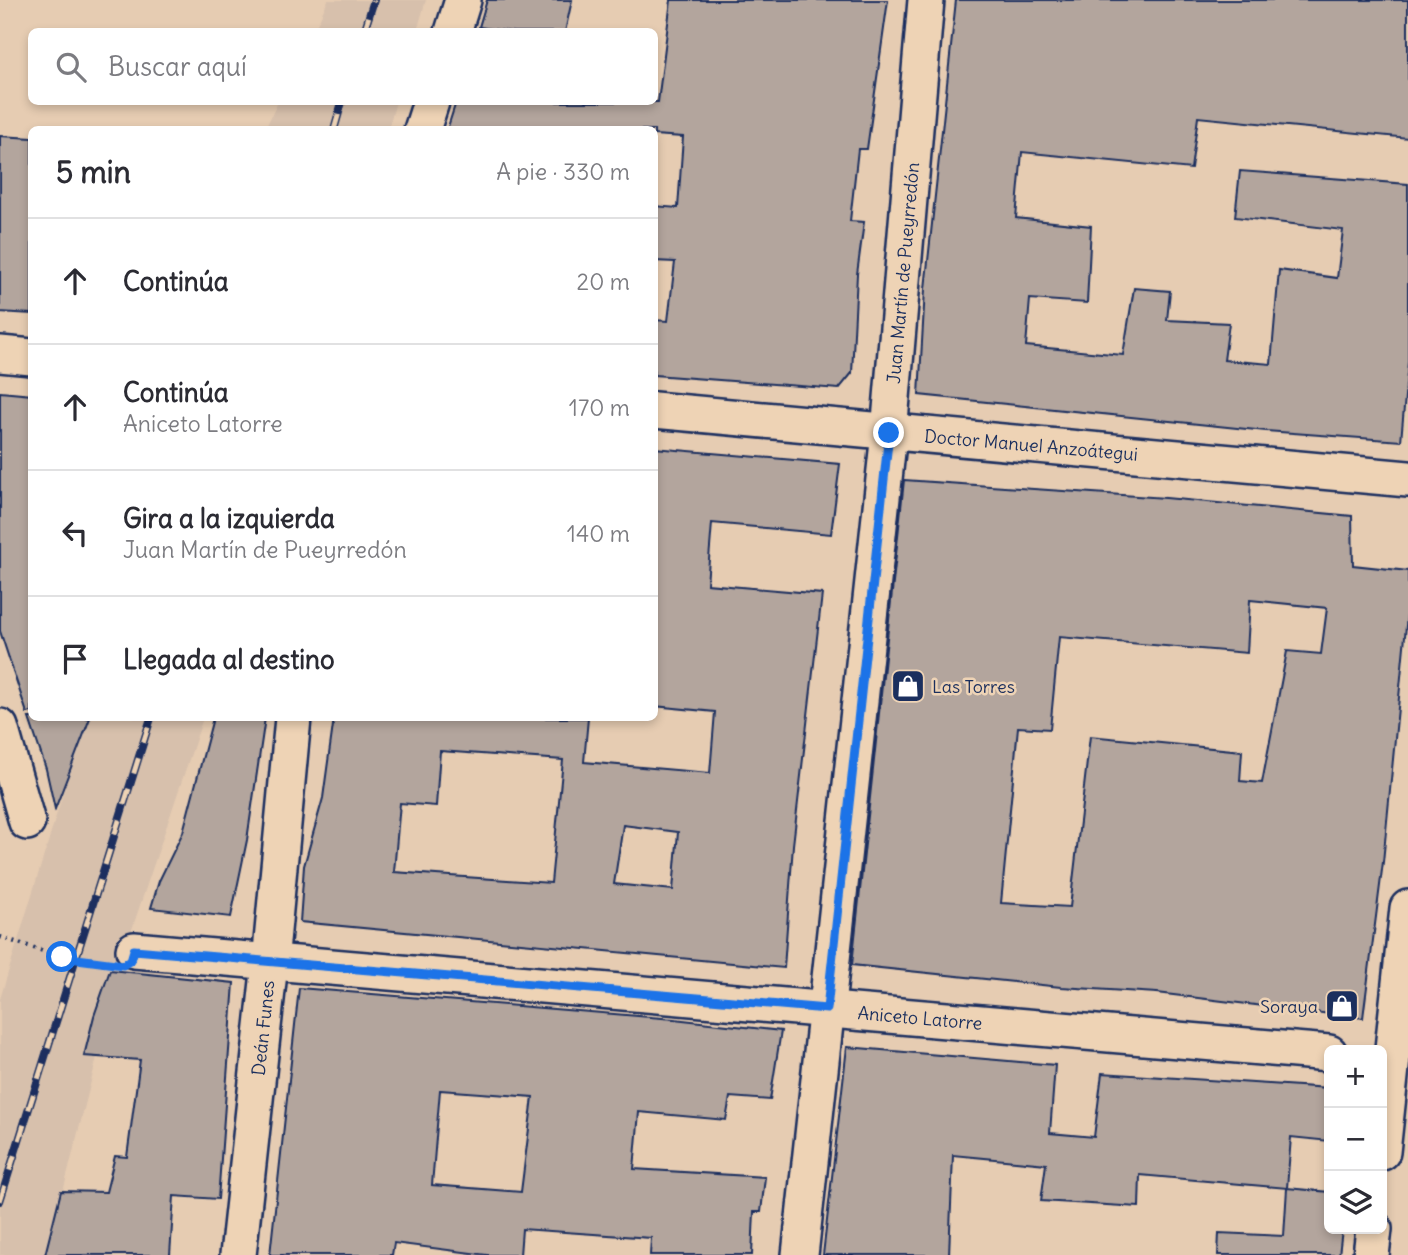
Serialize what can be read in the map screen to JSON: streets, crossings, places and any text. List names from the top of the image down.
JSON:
{
  "streets": {
    "street": [
      "Juan Martín de Pueyrredón",
      "Doctor Manuel Anzoátegui",
      "Aniceto Latorre",
      "Deán Funes"
    ]
  },
  "crossings": [
    ["Juan Martín de Pueyrredón", "Doctor Manuel Anzoátegui"],
    ["Juan Martín de Pueyrredón", "Aniceto Latorre"],
    ["Aniceto Latorre", "Deán Funes"]
  ],
  "places": {
    "shop": ["Las Torres", "Soraya"]
  },
  "page": {
    "search": "Buscar aquí",
    "heading": ["5 min", "A pie · 330 m"],
    "list": [
      ["Continúa", "20 m"],
      ["Continúa", "Aniceto Latorre", "170 m"],
      ["Gira a la izquierda", "Juan Martín de Pueyrredón", "140 m"],
      "Llegada al destino"
    ],
    "map_buttons": ["+", "−"]
  }
}
